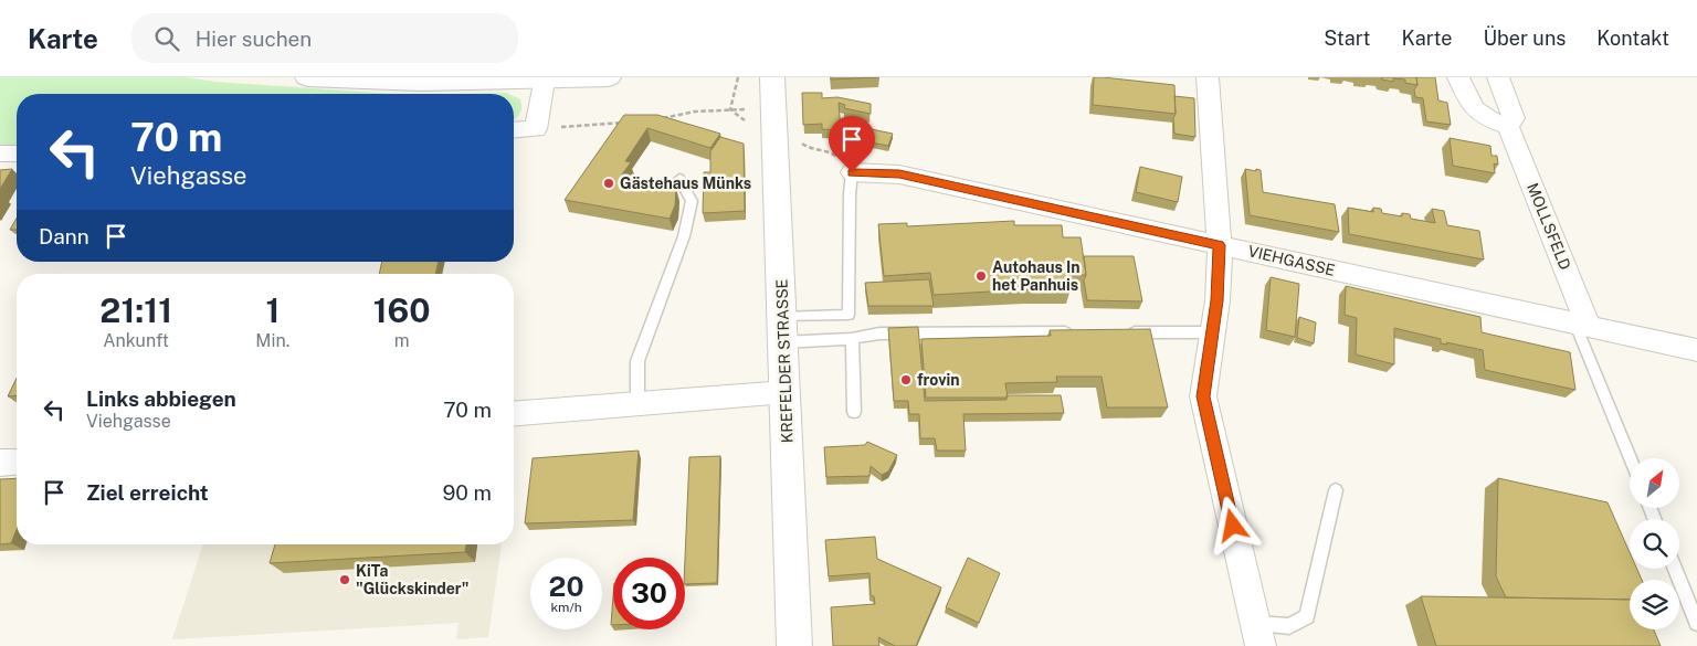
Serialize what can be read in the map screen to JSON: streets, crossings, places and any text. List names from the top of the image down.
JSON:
{
  "streets": {
    "main road": ["KREFELDER STRASSE"],
    "street": ["MOLLSFELD", "VIEHGASSE"]
  },
  "crossings": [
    ["MOLLSFELD", "VIEHGASSE"]
  ],
  "places": [
    "Gästehaus Münks",
    "Autohaus In het Panhuis",
    "frovin",
    "KiTa \"Glückskinder\""
  ],
  "north": "top right",
  "page": {
    "header": "Karte",
    "search": "Hier suchen",
    "nav": [
      "Start",
      "Karte",
      "Über uns",
      "Kontakt"
    ],
    "turn": ["70 m", "Viehgasse"],
    "then": "Dann",
    "eta": [
      "21:11",
      "Ankunft",
      "1",
      "Min.",
      "160",
      "m"
    ],
    "list": [
      {
        "name": "Links abbiegen",
        "note": "Viehgasse",
        "value": "70 m"
      },
      {
        "name": "Ziel erreicht",
        "value": "90 m"
      }
    ],
    "speed": "20 km/h",
    "limit": "30"
  }
}
